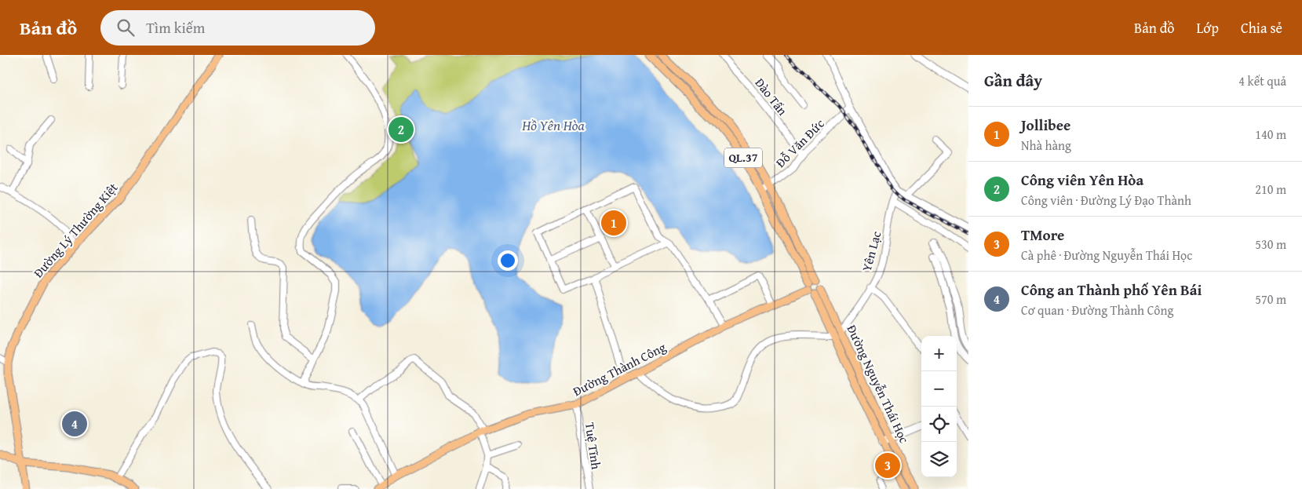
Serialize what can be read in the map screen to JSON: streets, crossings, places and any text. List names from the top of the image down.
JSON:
{
  "streets": {
    "main road": [
      "QL.37",
      "Đường Lý Thường Kiệt",
      "Đường Thành Công",
      "Đường Nguyễn Thái Học"
    ],
    "street": [
      "Đào Tấn",
      "Đỗ Văn Đức",
      "Yên Lạc",
      "Tuệ Tĩnh"
    ]
  },
  "crossings": [
    ["Đào Tấn", "Đỗ Văn Đức"],
    ["Đỗ Văn Đức", "Đường Nguyễn Thái Học"],
    ["QL.37", "Đường Thành Công"],
    ["QL.37", "Đường Nguyễn Thái Học"],
    ["Yên Lạc", "Đường Nguyễn Thái Học"],
    ["Đường Thành Công", "Đường Nguyễn Thái Học"],
    ["Đường Thành Công", "Tuệ Tĩnh"]
  ],
  "water": ["Hồ Yên Hòa"],
  "page": {
    "header": "Bản đồ",
    "search": "Tìm kiếm",
    "nav": ["Bản đồ", "Lớp", "Chia sẻ"],
    "heading": ["Gần đây", "4 kết quả"],
    "list": [
      {
        "mark": "1",
        "name": "Jollibee",
        "note": "Nhà hàng",
        "value": "140 m"
      },
      {
        "mark": "2",
        "name": "Công viên Yên Hòa",
        "note": "Công viên · Đường Lý Đạo Thành",
        "value": "210 m"
      },
      {
        "mark": "3",
        "name": "TMore",
        "note": "Cà phê · Đường Nguyễn Thái Học",
        "value": "530 m"
      },
      {
        "mark": "4",
        "name": "Công an Thành phố Yên Bái",
        "note": "Cơ quan · Đường Thành Công",
        "value": "570 m"
      }
    ],
    "pins": [
      "2",
      "1",
      "4",
      "3"
    ],
    "map_buttons": ["+", "−"]
  }
}
